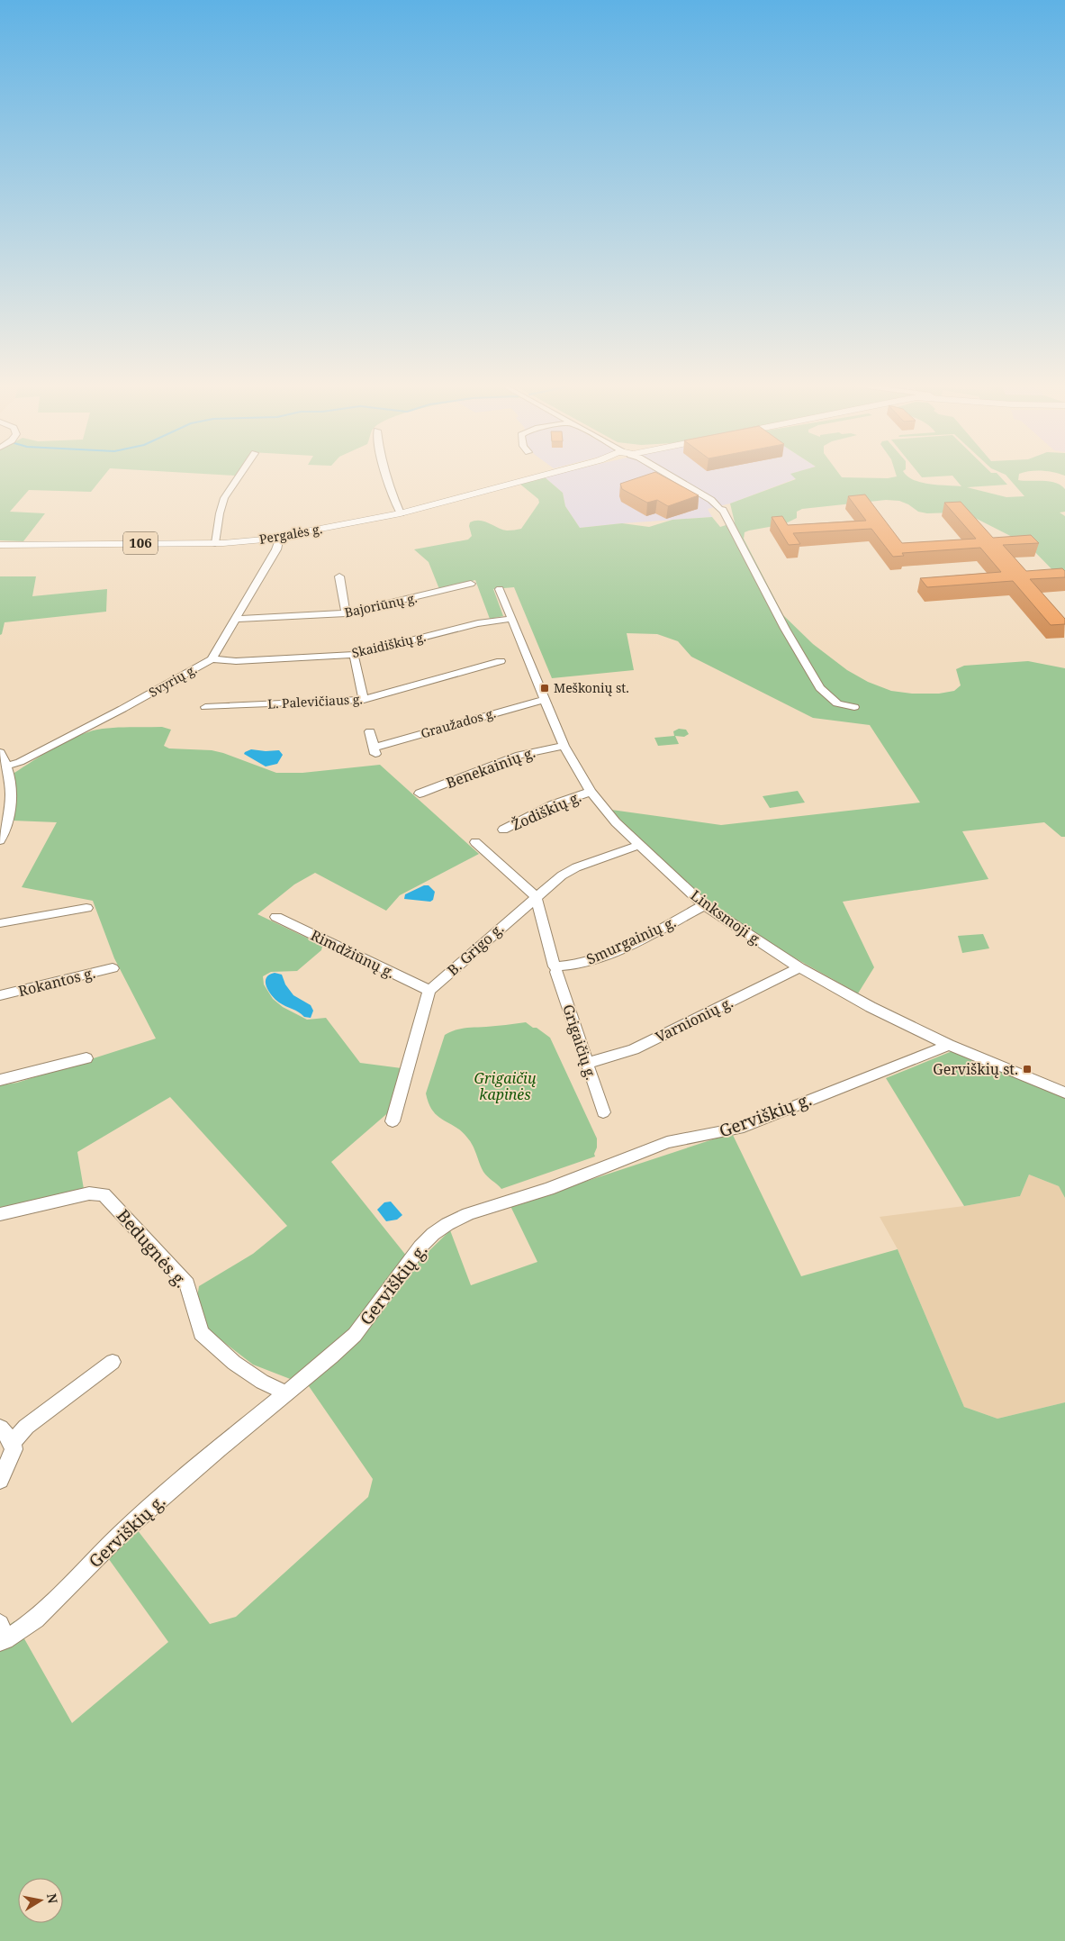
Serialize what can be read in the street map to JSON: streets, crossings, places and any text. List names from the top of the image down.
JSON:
{
  "streets": {
    "main road": ["Pergalės g.", "106"],
    "street": [
      "Bajoriūnų g.",
      "Skaidiškių g.",
      "Svyrių g.",
      "L. Palevičiaus g.",
      "Graužados g.",
      "Benekainių g.",
      "Žodiškių g.",
      "Linksmoji g.",
      "Smurgainių g.",
      "B. Grigo g.",
      "Rimdžiūnų g.",
      "Rokantos g.",
      "Varnionių g.",
      "Grigaičių g.",
      "Gerviškių g.",
      "Bedugnės g."
    ]
  },
  "crossings": [
    ["Pergalės g.", "Svyrių g."],
    ["Bajoriūnų g.", "Svyrių g."],
    ["Skaidiškių g.", "Svyrių g."],
    ["Skaidiškių g.", "Linksmoji g."],
    ["Graužados g.", "Linksmoji g."],
    ["Benekainių g.", "Linksmoji g."],
    ["Žodiškių g.", "Linksmoji g."],
    ["Linksmoji g.", "Smurgainių g."],
    ["Linksmoji g.", "B. Grigo g."],
    ["Linksmoji g.", "Varnionių g."],
    ["Linksmoji g.", "Gerviškių g."],
    ["Smurgainių g.", "Grigaičių g."],
    ["B. Grigo g.", "Rimdžiūnų g."],
    ["B. Grigo g.", "Grigaičių g."],
    ["Varnionių g.", "Grigaičių g."],
    ["Gerviškių g.", "Bedugnės g."]
  ],
  "parks": ["Grigaičių kapinės"],
  "places": {
    "transit": ["Meškonių st.", "Gerviškių st."]
  },
  "north": "right"
}
